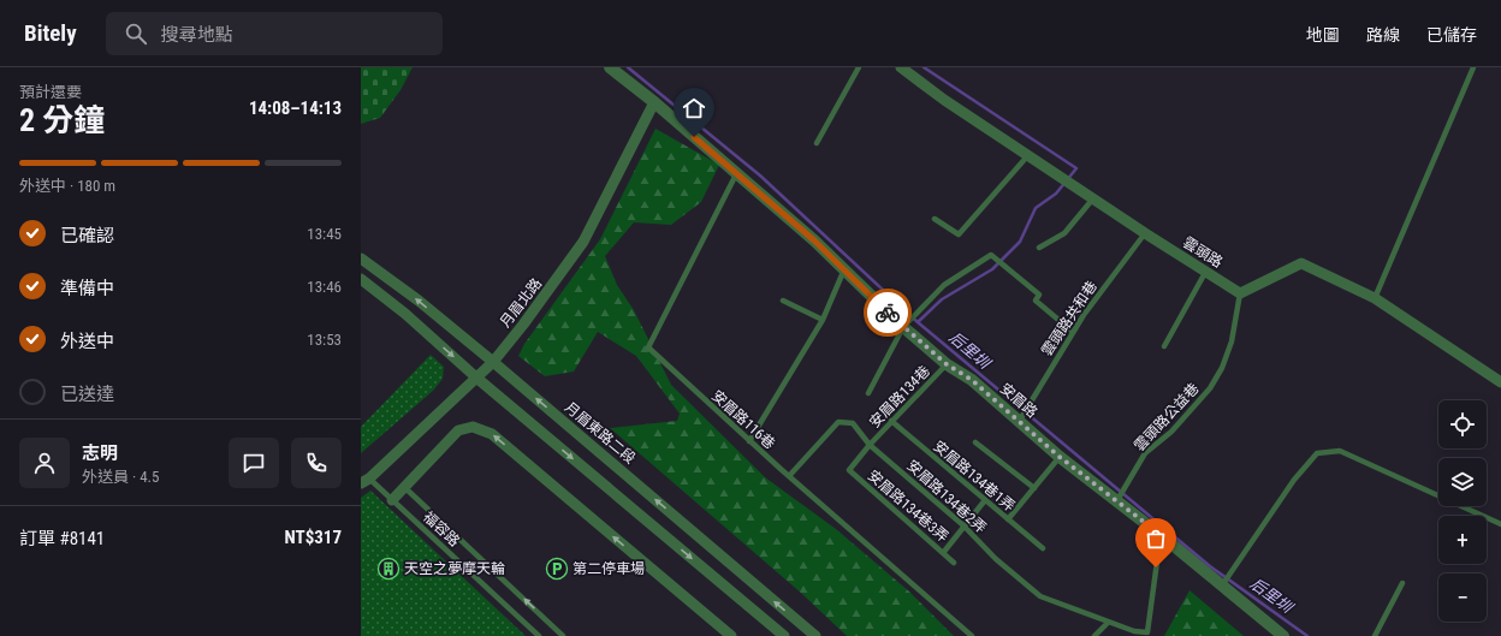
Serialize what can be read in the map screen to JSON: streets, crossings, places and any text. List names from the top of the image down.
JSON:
{
  "streets": {
    "street": [
      "雲頭路",
      "月眉北路",
      "安眉路",
      "月眉東路二段"
    ],
    "lane": [
      "雲頭路共和巷",
      "安眉路134巷",
      "雲頭路公益巷",
      "安眉路116巷",
      "安眉路134巷1弄",
      "安眉路134巷2弄",
      "安眉路134巷3弄",
      "福容路"
    ]
  },
  "crossings": [
    ["雲頭路", "雲頭路共和巷"],
    ["雲頭路", "雲頭路公益巷"],
    ["月眉北路", "安眉路"],
    ["月眉北路", "月眉東路二段"],
    ["月眉北路", "福容路"],
    ["雲頭路共和巷", "安眉路"],
    ["安眉路134巷", "安眉路"],
    ["安眉路134巷", "安眉路134巷1弄"],
    ["安眉路134巷", "安眉路134巷2弄"],
    ["安眉路134巷", "安眉路134巷3弄"],
    ["安眉路", "雲頭路公益巷"],
    ["安眉路", "安眉路116巷"],
    ["安眉路116巷", "安眉路134巷2弄"],
    ["安眉路134巷2弄", "安眉路134巷3弄"]
  ],
  "water": ["后里圳"],
  "places": {
    "building": ["天空之夢摩天輪"],
    "parking": ["第二停車場"]
  },
  "page": {
    "header": "Bitely",
    "search": "搜尋地點",
    "nav": ["地圖", "路線", "已儲存"],
    "heading": ["2 分鐘", "預計還要", "14:08–14:13"],
    "panel": [
      "志明",
      "外送員 · 4.5",
      "訂單 #8141",
      "NT$317"
    ],
    "bar": "外送中 · 180 m",
    "list": [
      ["已確認", "13:45"],
      ["準備中", "13:46"],
      ["外送中", "13:53"],
      "已送達"
    ],
    "map_buttons": ["+", "−"]
  }
}
